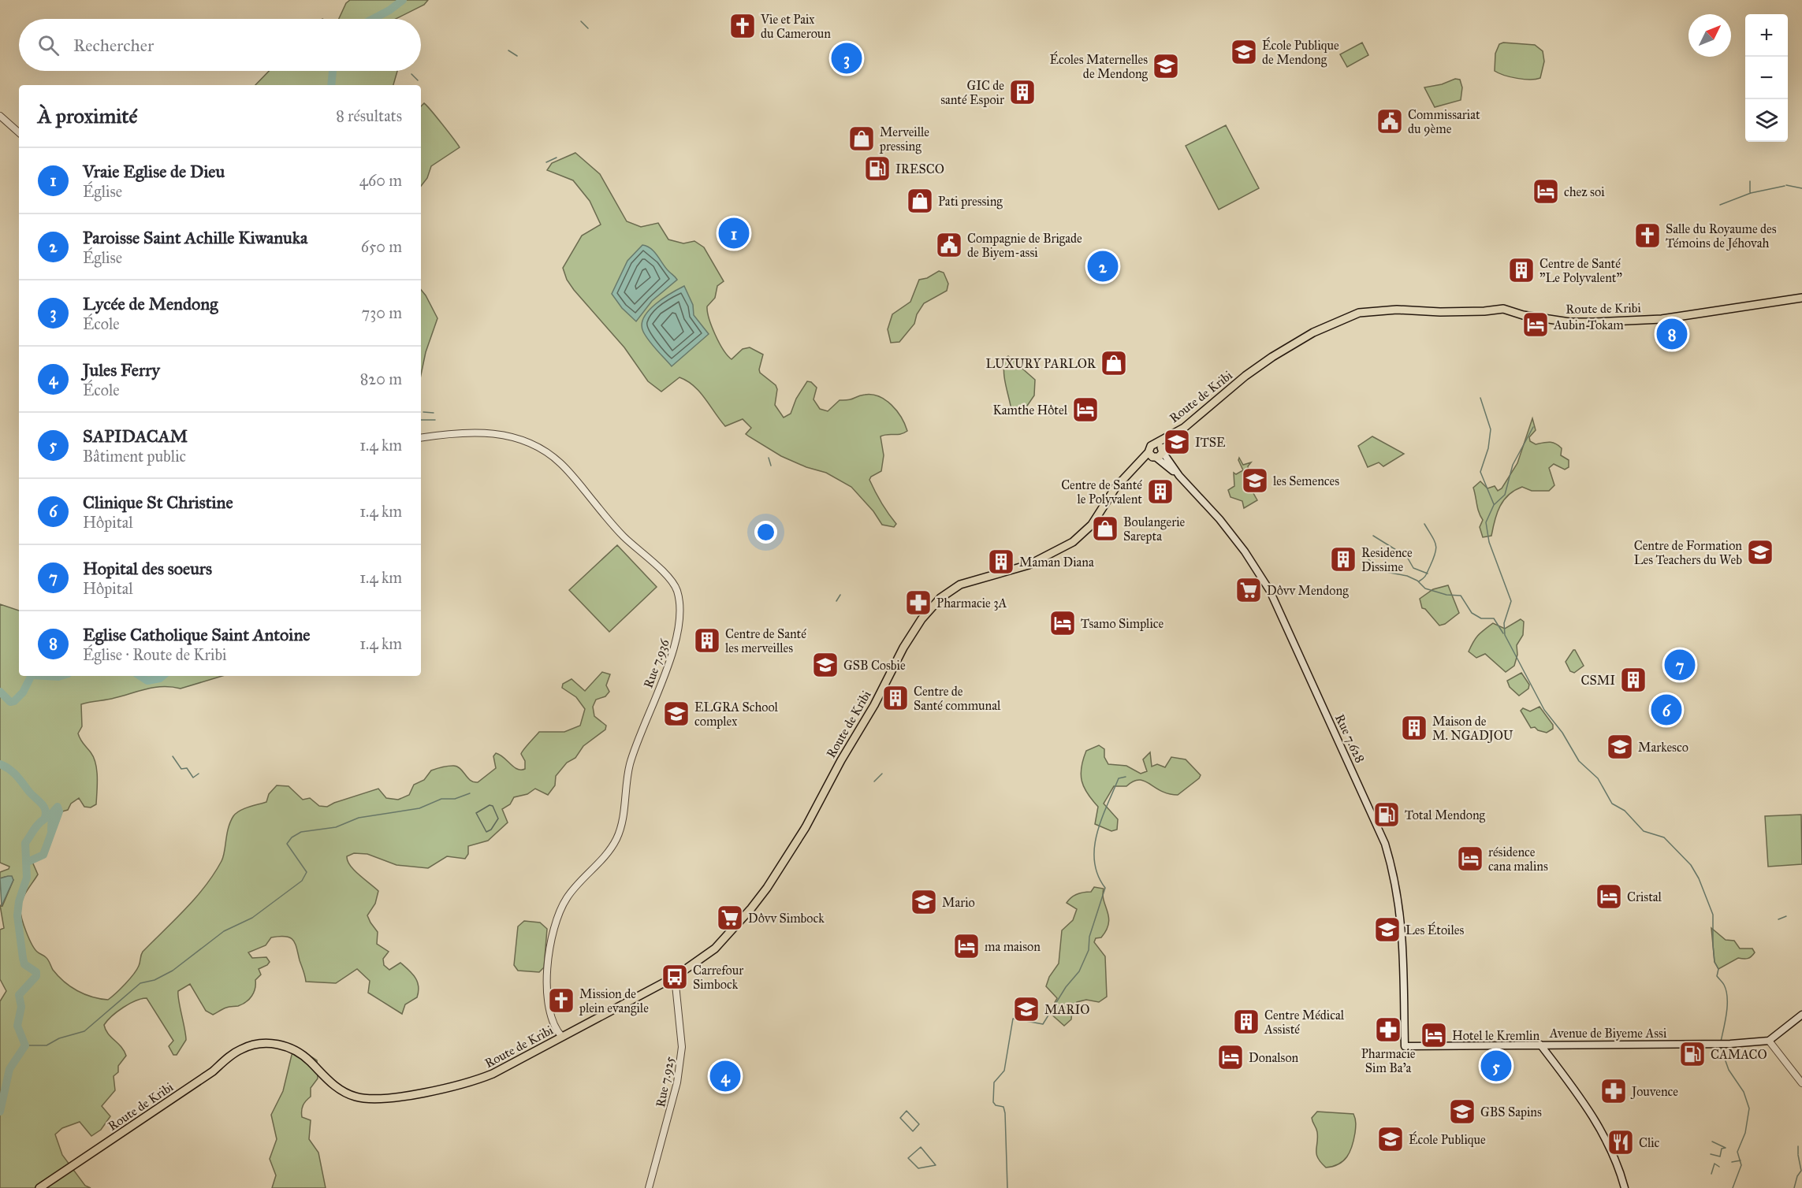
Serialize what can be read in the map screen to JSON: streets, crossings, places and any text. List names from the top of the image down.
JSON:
{
  "streets": {
    "main road": ["Route de Kribi", "Rue 7.628", "Avenue de Biyeme Assi"],
    "street": ["Rue 7.936", "Rue 7.925"]
  },
  "crossings": [
    ["Route de Kribi", "Rue 7.936"],
    ["Route de Kribi", "Rue 7.628"],
    ["Route de Kribi", "Rue 7.925"],
    ["Rue 7.628", "Avenue de Biyeme Assi"]
  ],
  "places": {
    "church": ["Vie et Paix du Cameroun", "Salle du Royaume des Témoins de Jéhovah", "Mission de plein evangile"],
    "school or university": [
      "École Publique de Mendong",
      "Écoles Maternelles de Mendong",
      "ITSE",
      "les Semences",
      "Centre de Formation Les Teachers du Web",
      "GSB Cosbie",
      "ELGRA School complex",
      "Markesco",
      "Mario",
      "Les Étoiles",
      "MARIO",
      "GBS Sapins",
      "École Publique"
    ],
    "building": [
      "GIC de santé Espoir",
      "Centre de Santé \"Le Polyvalent\"",
      "Centre de Santé le Polyvalent",
      "Residence Dissime",
      "Maman Diana",
      "Centre de Santé les merveilles",
      "CSMI",
      "Centre de Santé communal",
      "Maison de M. NGADJOU",
      "Centre Médical Assisté"
    ],
    "public building": ["Commissariat du 9ème", "Compagnie de Brigade de Biyem-assi"],
    "shop": [
      "Merveille pressing",
      "Pati pressing",
      "LUXURY PARLOR",
      "Boulangerie Sarepta"
    ],
    "fuel station": ["IRESCO", "Total Mendong", "CAMACO"],
    "hotel": [
      "chez soi",
      "Aubin Tokam",
      "Kamthe Hôtel",
      "Tsamo Simplice",
      "résidence cana malins",
      "Cristal",
      "ma maison",
      "Hotel le Kremlin",
      "Donalson"
    ],
    "supermarket": ["Dôvv Mendong", "Dôvv Simbock"],
    "pharmacy": ["Pharmacie 3A", "Pharmacie Sim Ba'a", "Jouvence"],
    "bus stop": ["Carrefour Simbock"],
    "restaurant": ["Clic"]
  },
  "north": "top right",
  "page": {
    "map_buttons": ["+", "−"],
    "search": "Rechercher",
    "pins": [
      "3",
      "1",
      "2",
      "8",
      "7",
      "6",
      "5",
      "4"
    ],
    "heading": ["À proximité", "8 résultats"],
    "list": [
      {
        "mark": "1",
        "name": "Vraie Eglise de Dieu",
        "note": "Église",
        "value": "460 m"
      },
      {
        "mark": "2",
        "name": "Paroisse Saint Achille Kiwanuka",
        "note": "Église",
        "value": "650 m"
      },
      {
        "mark": "3",
        "name": "Lycée de Mendong",
        "note": "École",
        "value": "730 m"
      },
      {
        "mark": "4",
        "name": "Jules Ferry",
        "note": "École",
        "value": "820 m"
      },
      {
        "mark": "5",
        "name": "SAPIDACAM",
        "note": "Bâtiment public",
        "value": "1.4 km"
      },
      {
        "mark": "6",
        "name": "Clinique St Christine",
        "note": "Hôpital",
        "value": "1.4 km"
      },
      {
        "mark": "7",
        "name": "Hopital des soeurs",
        "note": "Hôpital",
        "value": "1.4 km"
      },
      {
        "mark": "8",
        "name": "Eglise Catholique Saint Antoine",
        "note": "Église · Route de Kribi",
        "value": "1.4 km"
      }
    ]
  }
}
